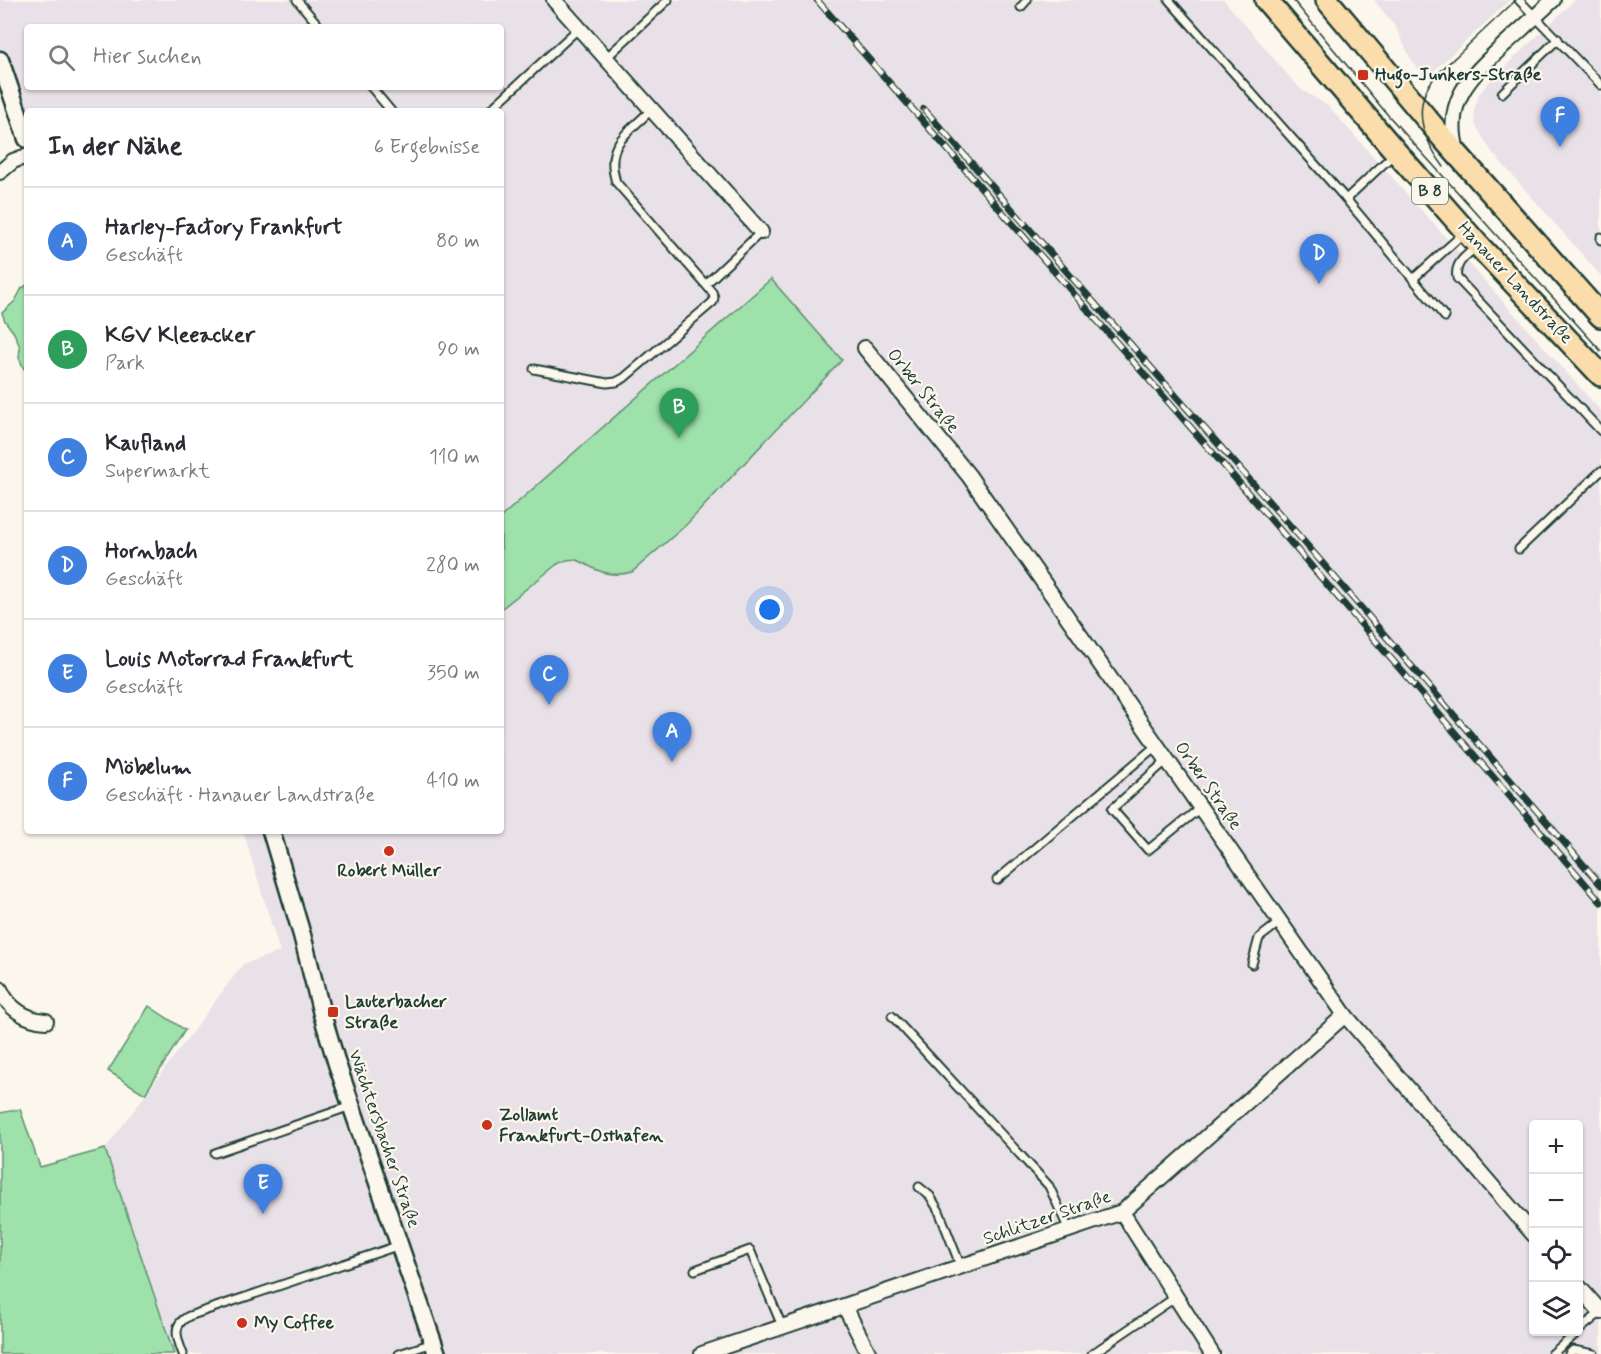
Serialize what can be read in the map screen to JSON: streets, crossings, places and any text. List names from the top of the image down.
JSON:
{
  "streets": {
    "main road": ["B 8", "Hanauer Landstraße"],
    "street": ["Orber Straße", "Wächtersbacher Straße", "Schlitzer Straße"]
  },
  "crossings": [
    ["Orber Straße", "Schlitzer Straße"]
  ],
  "places": {
    "transit": ["Hugo-Junkers-Straße", "Lauterbacher Straße"],
    "other": ["Robert Müller", "Zollamt Frankfurt-Osthafen", "My Coffee"]
  },
  "page": {
    "search": "Hier suchen",
    "pins": [
      "F",
      "D",
      "B",
      "C",
      "A",
      "E"
    ],
    "heading": ["In der Nähe", "6 Ergebnisse"],
    "list": [
      {
        "mark": "A",
        "name": "Harley-Factory Frankfurt",
        "note": "Geschäft",
        "value": "80 m"
      },
      {
        "mark": "B",
        "name": "KGV Kleeacker",
        "note": "Park",
        "value": "90 m"
      },
      {
        "mark": "C",
        "name": "Kaufland",
        "note": "Supermarkt",
        "value": "110 m"
      },
      {
        "mark": "D",
        "name": "Hornbach",
        "note": "Geschäft",
        "value": "280 m"
      },
      {
        "mark": "E",
        "name": "Louis Motorrad Frankfurt",
        "note": "Geschäft",
        "value": "350 m"
      },
      {
        "mark": "F",
        "name": "Möbelum",
        "note": "Geschäft · Hanauer Landstraße",
        "value": "410 m"
      }
    ],
    "map_buttons": ["+", "−"]
  }
}
